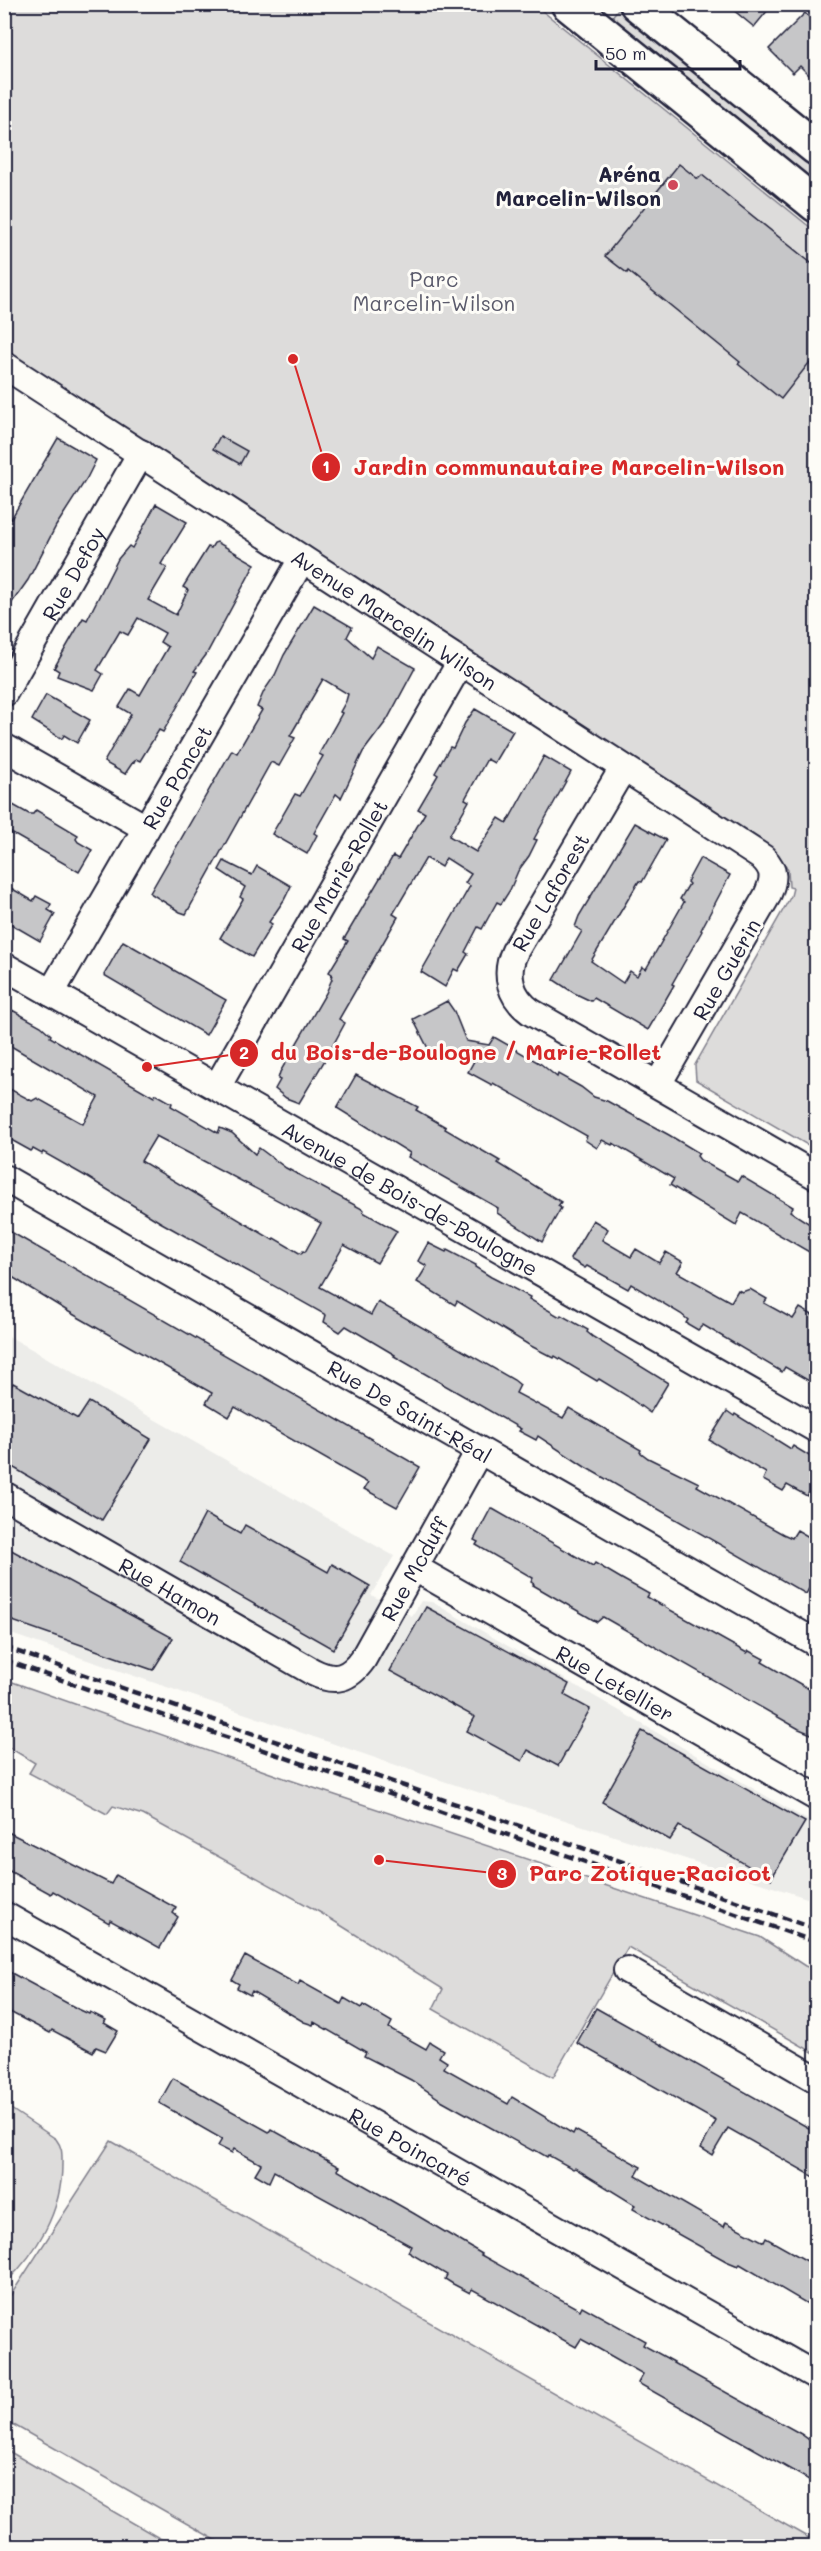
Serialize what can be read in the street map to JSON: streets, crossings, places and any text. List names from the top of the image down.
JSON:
{
  "streets": {
    "street": [
      "Rue Defoy",
      "Avenue Marcelin Wilson",
      "Rue Poncet",
      "Rue Marie-Rollet",
      "Rue Laforest",
      "Rue Guérin",
      "Avenue de Bois-de-Boulogne",
      "Rue De Saint-Réal",
      "Rue Mcduff",
      "Rue Hamon",
      "Rue Letellier",
      "Rue Poincaré"
    ]
  },
  "crossings": [
    ["Rue Defoy", "Avenue Marcelin Wilson"],
    ["Avenue Marcelin Wilson", "Rue Poncet"],
    ["Avenue Marcelin Wilson", "Rue Marie-Rollet"],
    ["Avenue Marcelin Wilson", "Rue Laforest"],
    ["Avenue Marcelin Wilson", "Rue Guérin"],
    ["Rue Poncet", "Avenue de Bois-de-Boulogne"],
    ["Rue Marie-Rollet", "Avenue de Bois-de-Boulogne"],
    ["Rue Laforest", "Rue Guérin"],
    ["Rue De Saint-Réal", "Rue Mcduff"],
    ["Rue Mcduff", "Rue Hamon"],
    ["Rue Mcduff", "Rue Letellier"]
  ],
  "parks": ["Parc Marcelin-Wilson"],
  "places": [
    "Aréna Marcelin-Wilson",
    "Jardin communautaire Marcelin-Wilson",
    "du Bois-de-Boulogne / Marie-Rollet",
    "Parc Zotique-Racicot"
  ],
  "scale_bar": "50 m"
}
